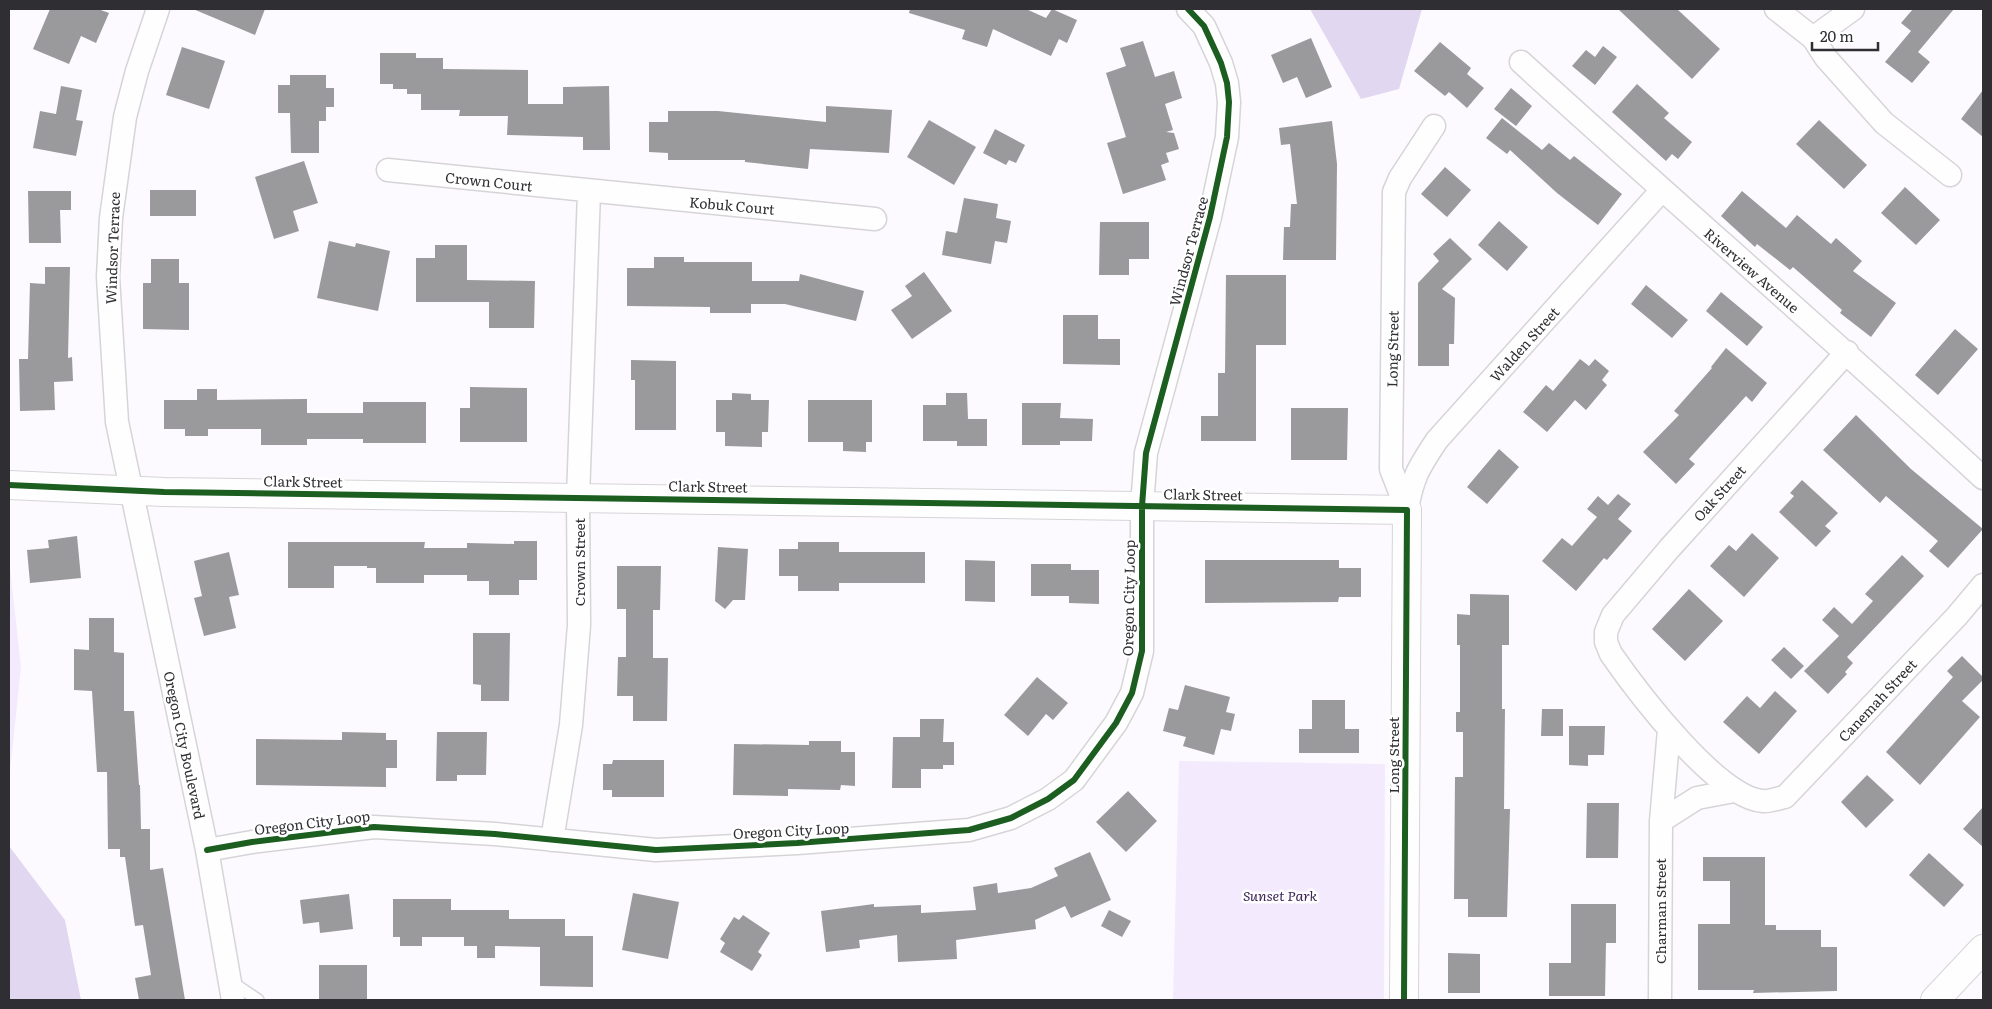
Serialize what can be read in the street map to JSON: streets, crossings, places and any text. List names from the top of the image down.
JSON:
{
  "streets": {
    "street": [
      "Crown Court",
      "Kobuk Court",
      "Windsor Terrace",
      "Riverview Avenue",
      "Walden Street",
      "Long Street",
      "Clark Street",
      "Oak Street",
      "Crown Street",
      "Oregon City Loop",
      "Canemah Street",
      "Oregon City Boulevard",
      "Charman Street"
    ]
  },
  "crossings": [
    ["Crown Court", "Kobuk Court"],
    ["Crown Court", "Crown Street"],
    ["Kobuk Court", "Crown Street"],
    ["Windsor Terrace", "Clark Street"],
    ["Windsor Terrace", "Oregon City Loop"],
    ["Windsor Terrace", "Oregon City Boulevard"],
    ["Riverview Avenue", "Walden Street"],
    ["Riverview Avenue", "Oak Street"],
    ["Walden Street", "Long Street"],
    ["Walden Street", "Clark Street"],
    ["Long Street", "Clark Street"],
    ["Clark Street", "Crown Street"],
    ["Clark Street", "Oregon City Loop"],
    ["Clark Street", "Oregon City Boulevard"],
    ["Oak Street", "Charman Street"],
    ["Crown Street", "Oregon City Loop"],
    ["Oregon City Loop", "Oregon City Boulevard"]
  ],
  "parks": ["Sunset Park"],
  "scale_bar": "20 m"
}
